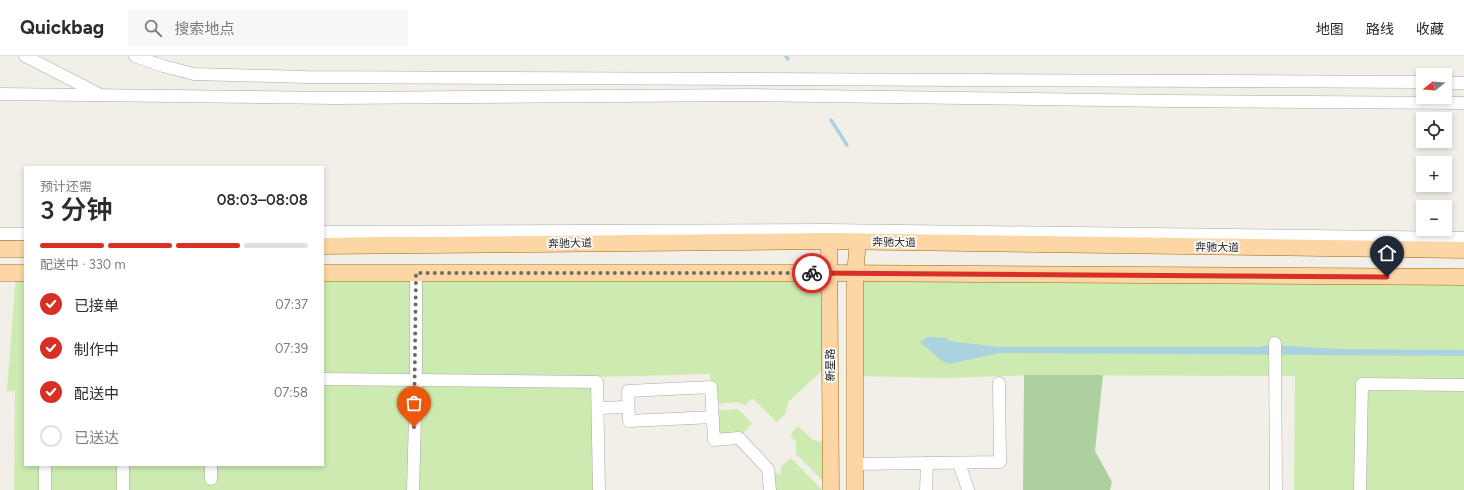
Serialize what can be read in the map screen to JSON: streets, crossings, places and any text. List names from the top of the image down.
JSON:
{
  "streets": {
    "main road": ["奔驰大道", "新星路"]
  },
  "crossings": [
    ["奔驰大道", "新星路"]
  ],
  "north": "left",
  "page": {
    "header": "Quickbag",
    "search": "搜索地点",
    "nav": ["地图", "路线", "收藏"],
    "map_buttons": ["+", "−"],
    "heading": ["3 分钟", "预计还需", "08:03–08:08"],
    "bar": "配送中 · 330 m",
    "list": [
      ["已接单", "07:37"],
      ["制作中", "07:39"],
      ["配送中", "07:58"],
      "已送达"
    ]
  }
}
